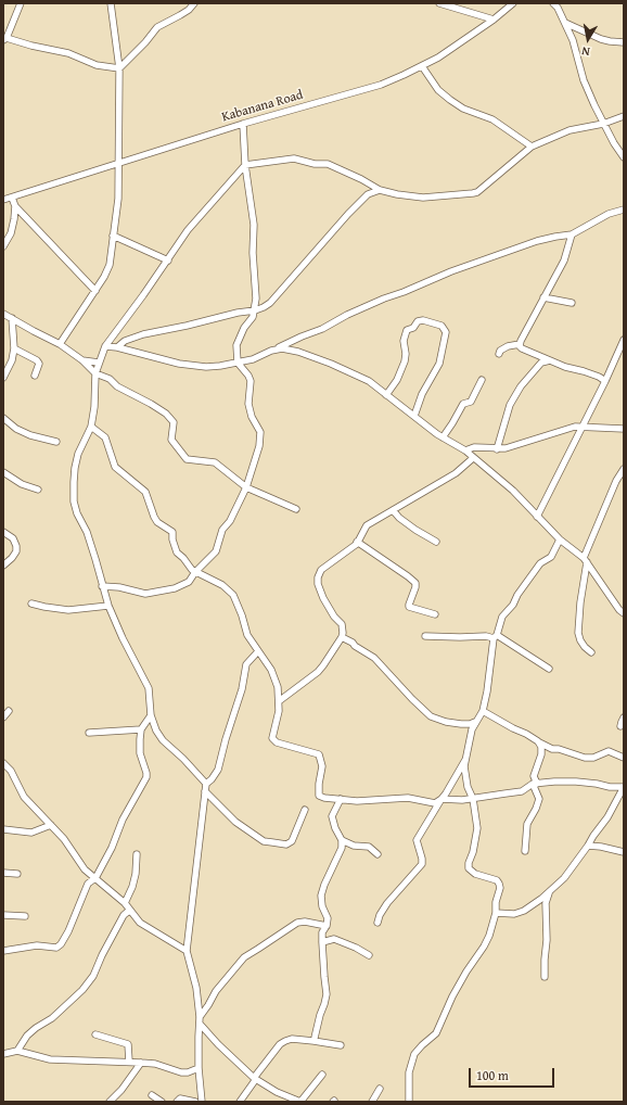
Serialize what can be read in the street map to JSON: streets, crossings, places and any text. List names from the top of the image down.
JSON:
{
  "streets": {
    "street": ["Kabanana Road"]
  },
  "scale_bar": "100 m",
  "north": "bottom"
}
